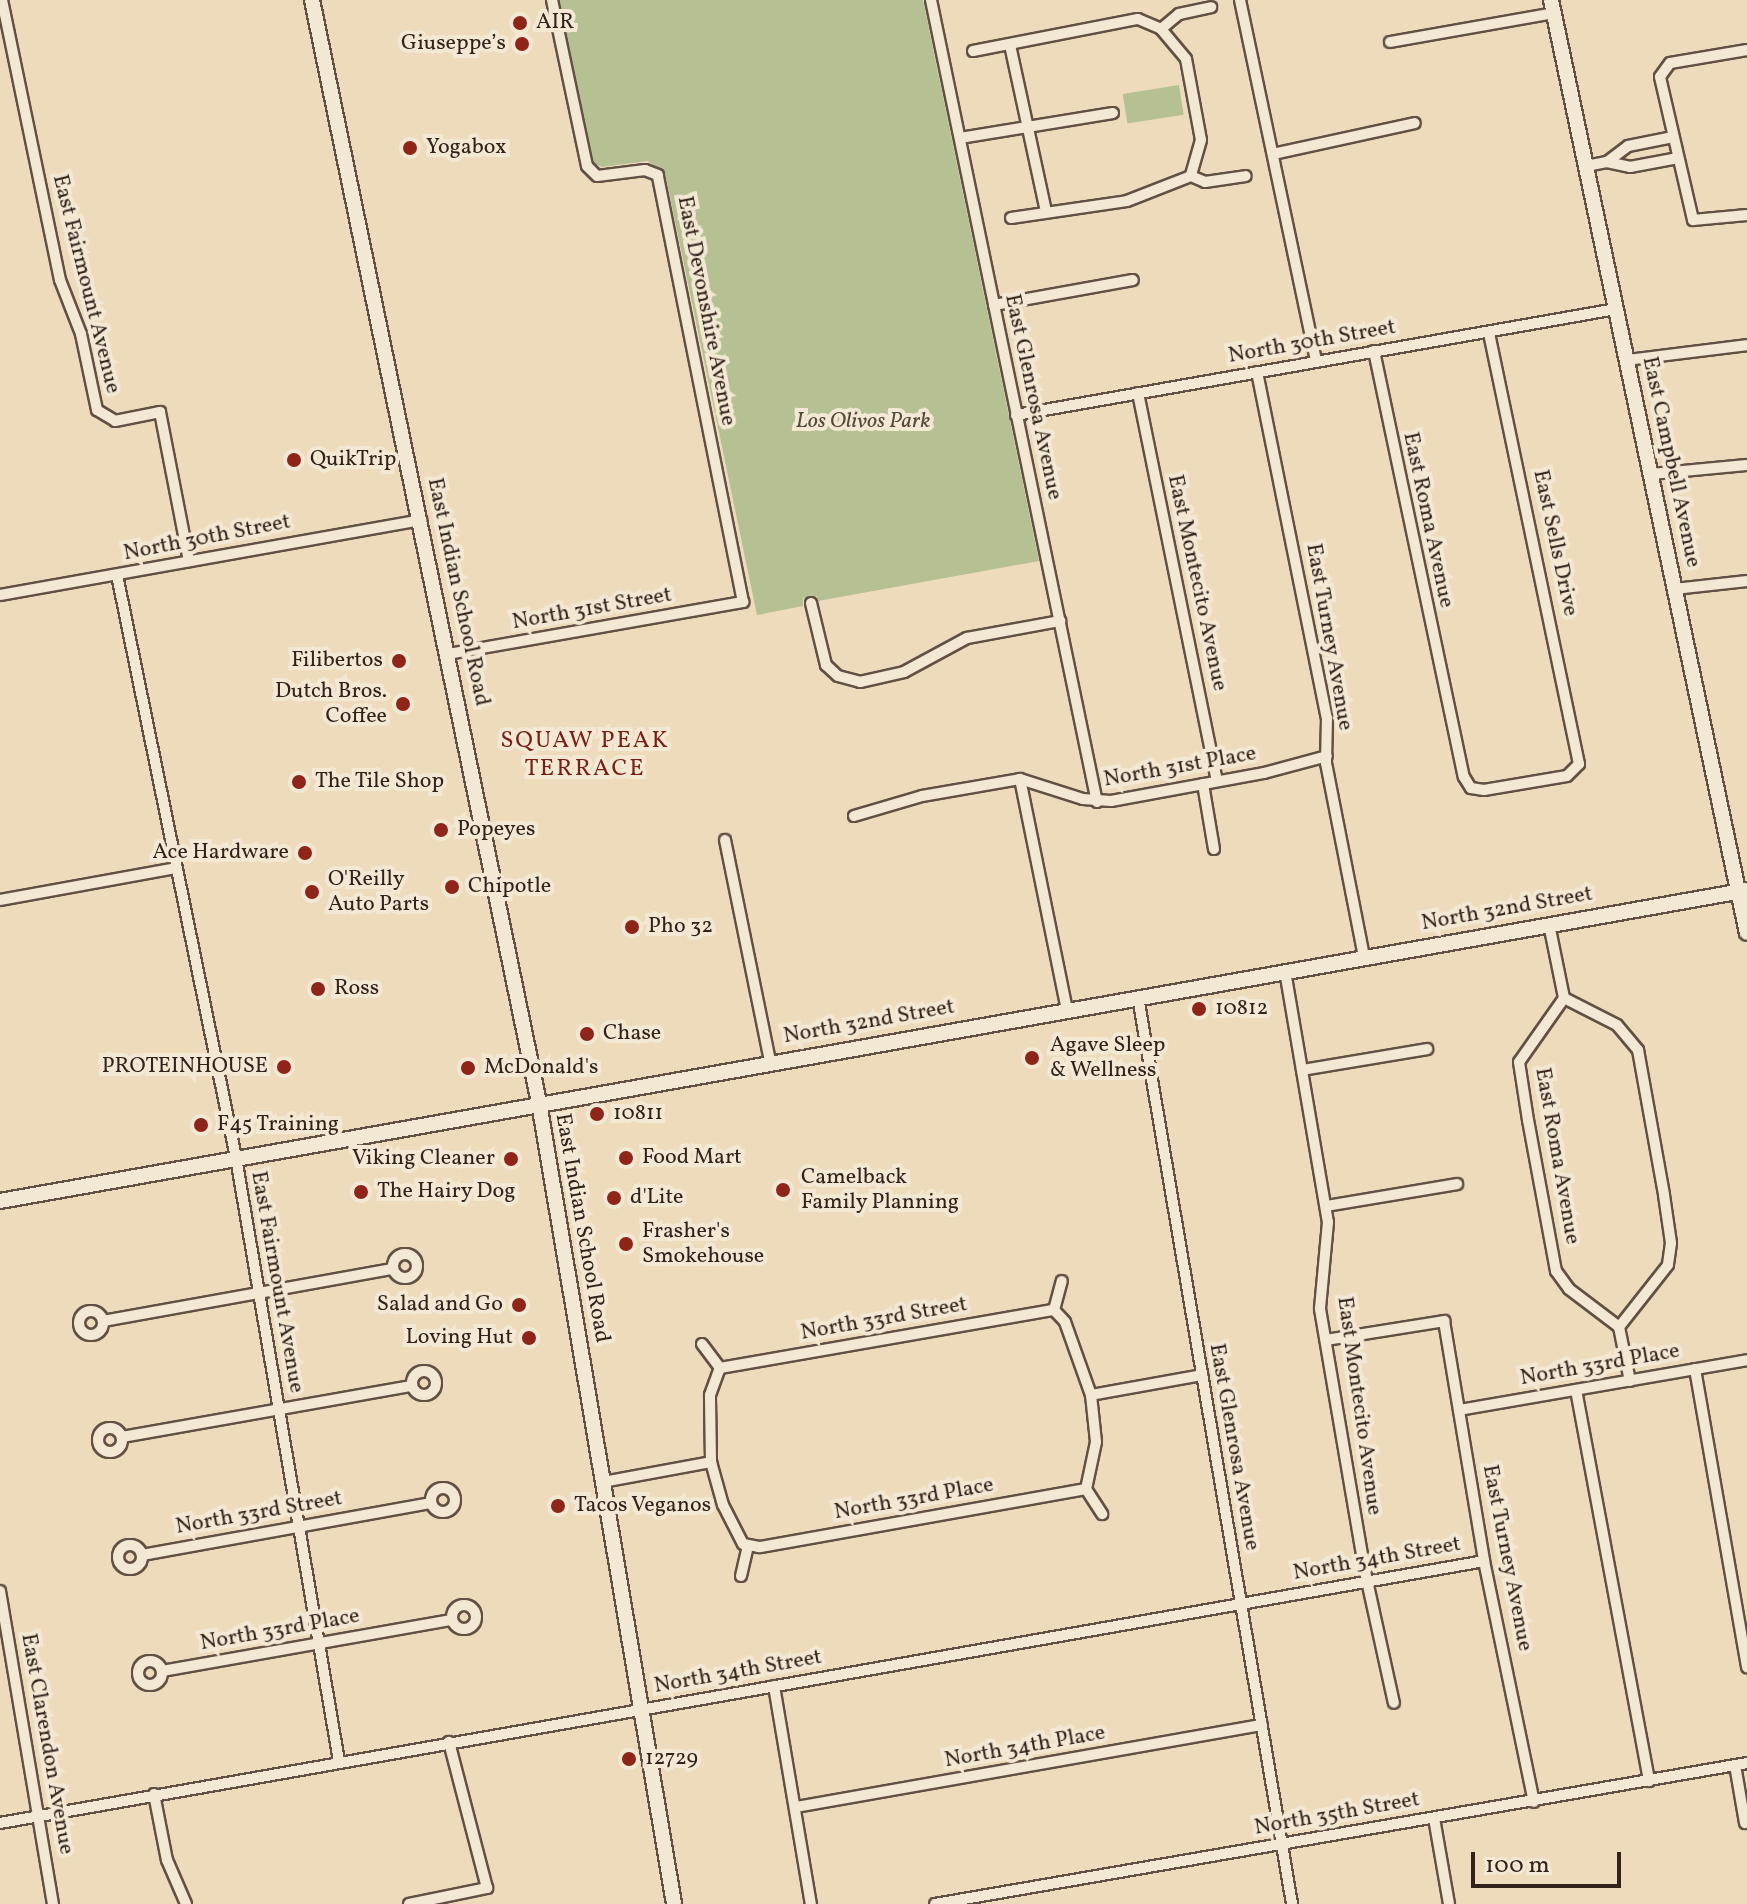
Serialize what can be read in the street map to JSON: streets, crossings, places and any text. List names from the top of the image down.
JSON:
{
  "streets": {
    "main road": ["East Campbell Avenue", "East Indian School Road", "North 32nd Street"],
    "street": [
      "East Fairmount Avenue",
      "East Devonshire Avenue",
      "North 30th Street",
      "East Glenrosa Avenue",
      "East Roma Avenue",
      "East Sells Drive",
      "East Montecito Avenue",
      "North 31st Street",
      "East Turney Avenue",
      "North 31st Place",
      "North 33rd Street",
      "North 33rd Place",
      "North 34th Street",
      "East Clarendon Avenue",
      "North 34th Place",
      "North 35th Street"
    ]
  },
  "crossings": [
    ["East Fairmount Avenue", "North 30th Street"],
    ["East Fairmount Avenue", "North 32nd Street"],
    ["East Fairmount Avenue", "North 33rd Street"],
    ["East Fairmount Avenue", "North 33rd Place"],
    ["East Fairmount Avenue", "North 34th Street"],
    ["East Devonshire Avenue", "North 31st Street"],
    ["North 30th Street", "East Glenrosa Avenue"],
    ["North 30th Street", "East Campbell Avenue"],
    ["North 30th Street", "East Roma Avenue"],
    ["North 30th Street", "East Sells Drive"],
    ["North 30th Street", "East Montecito Avenue"],
    ["North 30th Street", "East Indian School Road"],
    ["North 30th Street", "East Turney Avenue"],
    ["East Glenrosa Avenue", "North 31st Place"],
    ["East Glenrosa Avenue", "North 32nd Street"],
    ["East Glenrosa Avenue", "North 34th Street"],
    ["East Glenrosa Avenue", "North 34th Place"],
    ["East Glenrosa Avenue", "North 35th Street"],
    ["East Campbell Avenue", "North 32nd Street"],
    ["East Roma Avenue", "East Sells Drive"],
    ["East Montecito Avenue", "East Turney Avenue"],
    ["East Montecito Avenue", "North 31st Place"],
    ["East Montecito Avenue", "North 32nd Street"],
    ["East Montecito Avenue", "North 34th Street"],
    ["East Indian School Road", "North 31st Street"],
    ["East Indian School Road", "North 32nd Street"],
    ["East Indian School Road", "North 34th Street"],
    ["East Turney Avenue", "North 31st Place"],
    ["East Turney Avenue", "North 32nd Street"],
    ["East Turney Avenue", "North 33rd Place"],
    ["East Turney Avenue", "North 34th Street"],
    ["East Turney Avenue", "North 35th Street"],
    ["North 34th Street", "East Clarendon Avenue"]
  ],
  "districts": ["SQUAW PEAK TERRACE"],
  "parks": ["Los Olivos Park"],
  "places": [
    "AIR",
    "Giuseppe’s",
    "Yogabox",
    "QuikTrip",
    "Filibertos",
    "Dutch Bros. Coffee",
    "The Tile Shop",
    "Popeyes",
    "Ace Hardware",
    "Chipotle",
    "O'Reilly Auto Parts",
    "Pho 32",
    "Ross",
    "10812",
    "Chase",
    "Agave Sleep & Wellness",
    "PROTEINHOUSE",
    "McDonald's",
    "10811",
    "F45 Training",
    "Food Mart",
    "Viking Cleaner",
    "Camelback Family Planning",
    "The Hairy Dog",
    "d'Lite",
    "Frasher's Smokehouse",
    "Salad and Go",
    "Loving Hut",
    "Tacos Veganos",
    "12729"
  ],
  "scale_bar": "100 m"
}
